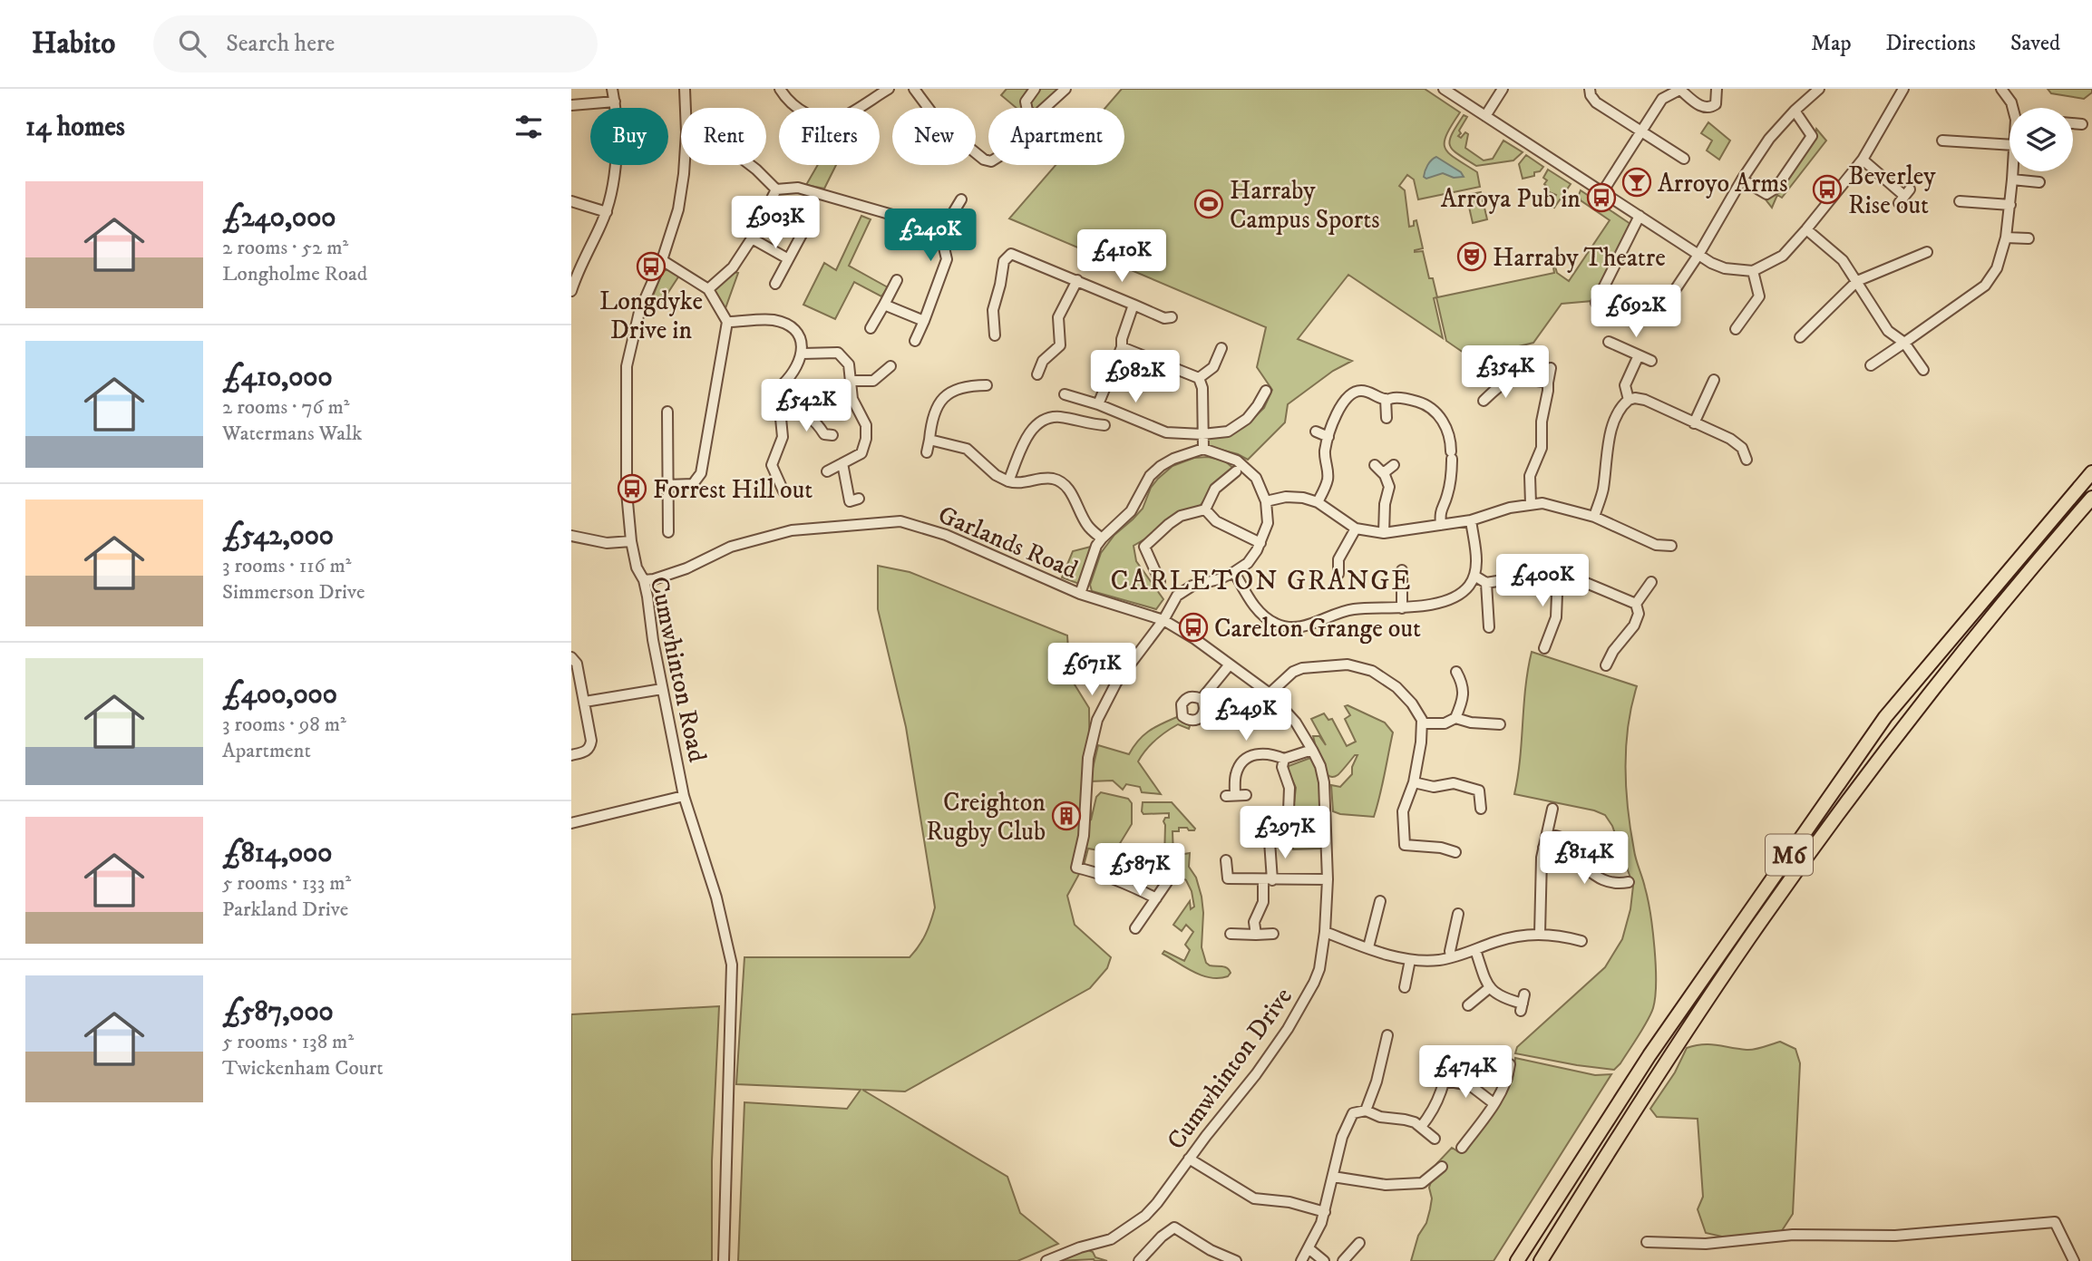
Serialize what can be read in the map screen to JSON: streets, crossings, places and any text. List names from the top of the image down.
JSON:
{
  "streets": {
    "highway": ["M6"],
    "street": ["Garlands Road", "Cumwhinton Road", "Cumwhinton Drive"]
  },
  "crossings": [
    ["Garlands Road", "Cumwhinton Road"],
    ["Garlands Road", "Cumwhinton Drive"]
  ],
  "districts": ["CARLETON GRANGE"],
  "places": {
    "bar": ["Arroyo Arms"],
    "bus stop": [
      "Beverley Rise out",
      "Arroya Pub in",
      "Longdyke Drive in",
      "Forrest Hill out",
      "Carelton Grange out"
    ],
    "sports": ["Harraby Campus Sports"],
    "theatre": ["Harraby Theatre"],
    "building": ["Creighton Rugby Club"]
  },
  "page": {
    "header": "Habito",
    "search": "Search here",
    "nav": ["Map", "Directions", "Saved"],
    "heading": "14 homes",
    "chip": [
      "Buy",
      "Rent",
      "Filters",
      "New",
      "Apartment"
    ],
    "list": [
      {
        "name": "£240,000",
        "note": "2 rooms · 52 m² · Longholme Road"
      },
      {
        "name": "£410,000",
        "note": "2 rooms · 76 m² · Watermans Walk"
      },
      {
        "name": "£542,000",
        "note": "3 rooms · 116 m² · Simmerson Drive"
      },
      {
        "name": "£400,000",
        "note": "3 rooms · 98 m² · Apartment"
      },
      {
        "name": "£814,000",
        "note": "5 rooms · 133 m² · Parkland Drive"
      },
      {
        "name": "£587,000",
        "note": "5 rooms · 138 m² · Twickenham Court"
      }
    ],
    "price": [
      "£903K",
      "£240K",
      "£410K",
      "£692K",
      "£354K",
      "£982K",
      "£542K",
      "£400K",
      "£671K",
      "£249K",
      "£297K",
      "£814K",
      "£587K",
      "£474K"
    ]
  }
}
